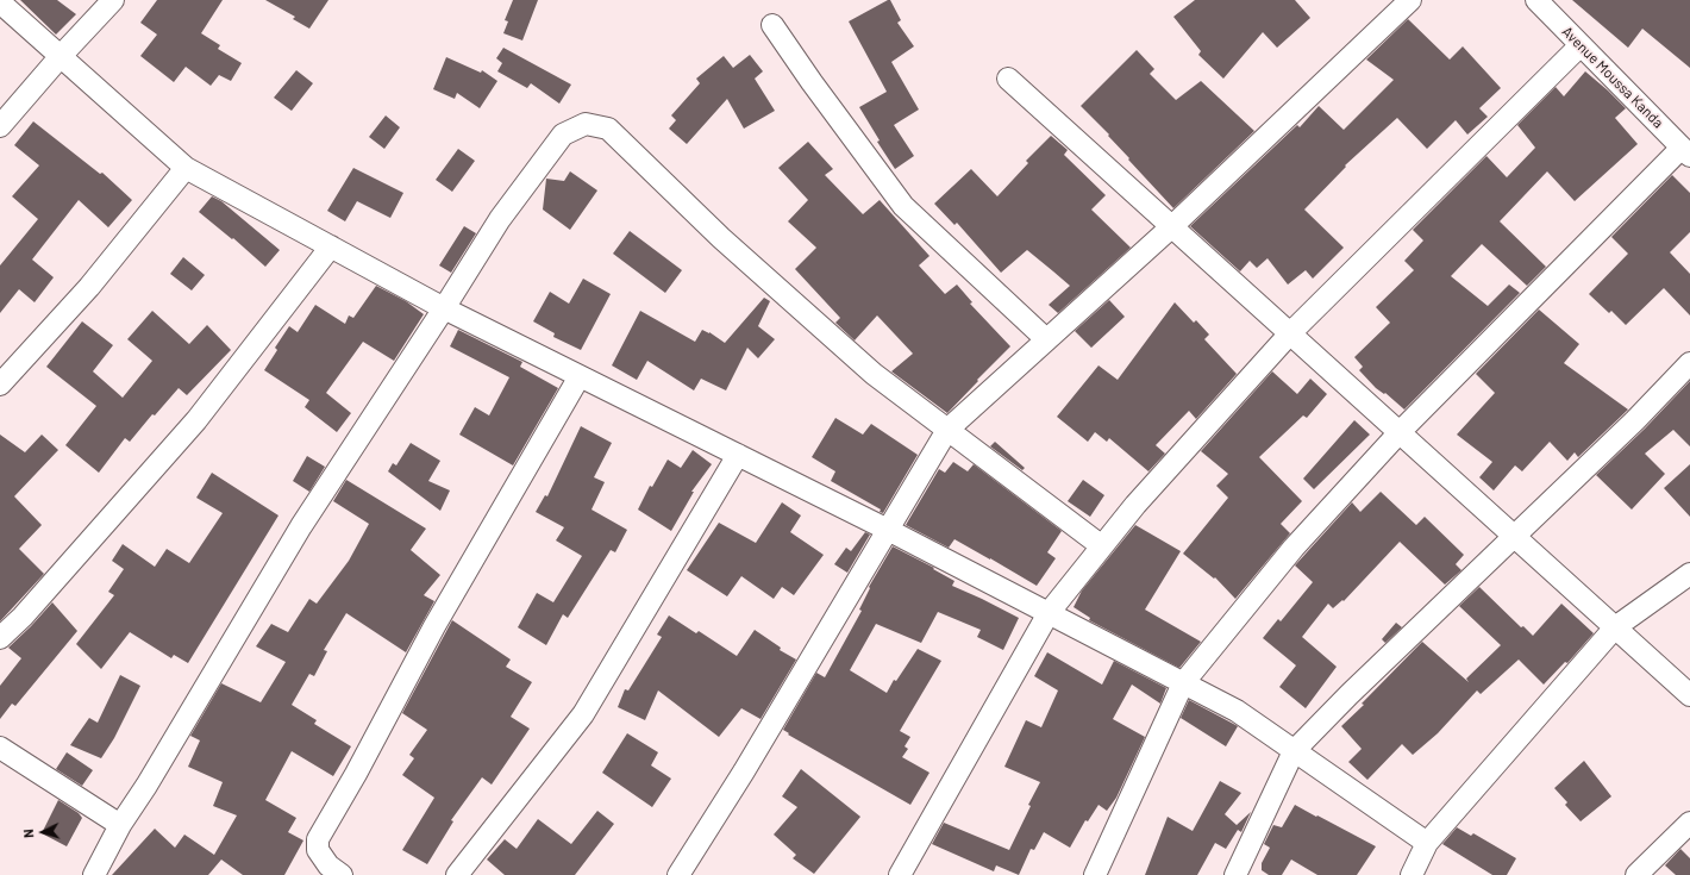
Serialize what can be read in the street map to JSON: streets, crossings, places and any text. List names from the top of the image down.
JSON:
{
  "streets": {
    "street": ["Avenue Moussa Kanda"]
  },
  "north": "left"
}
